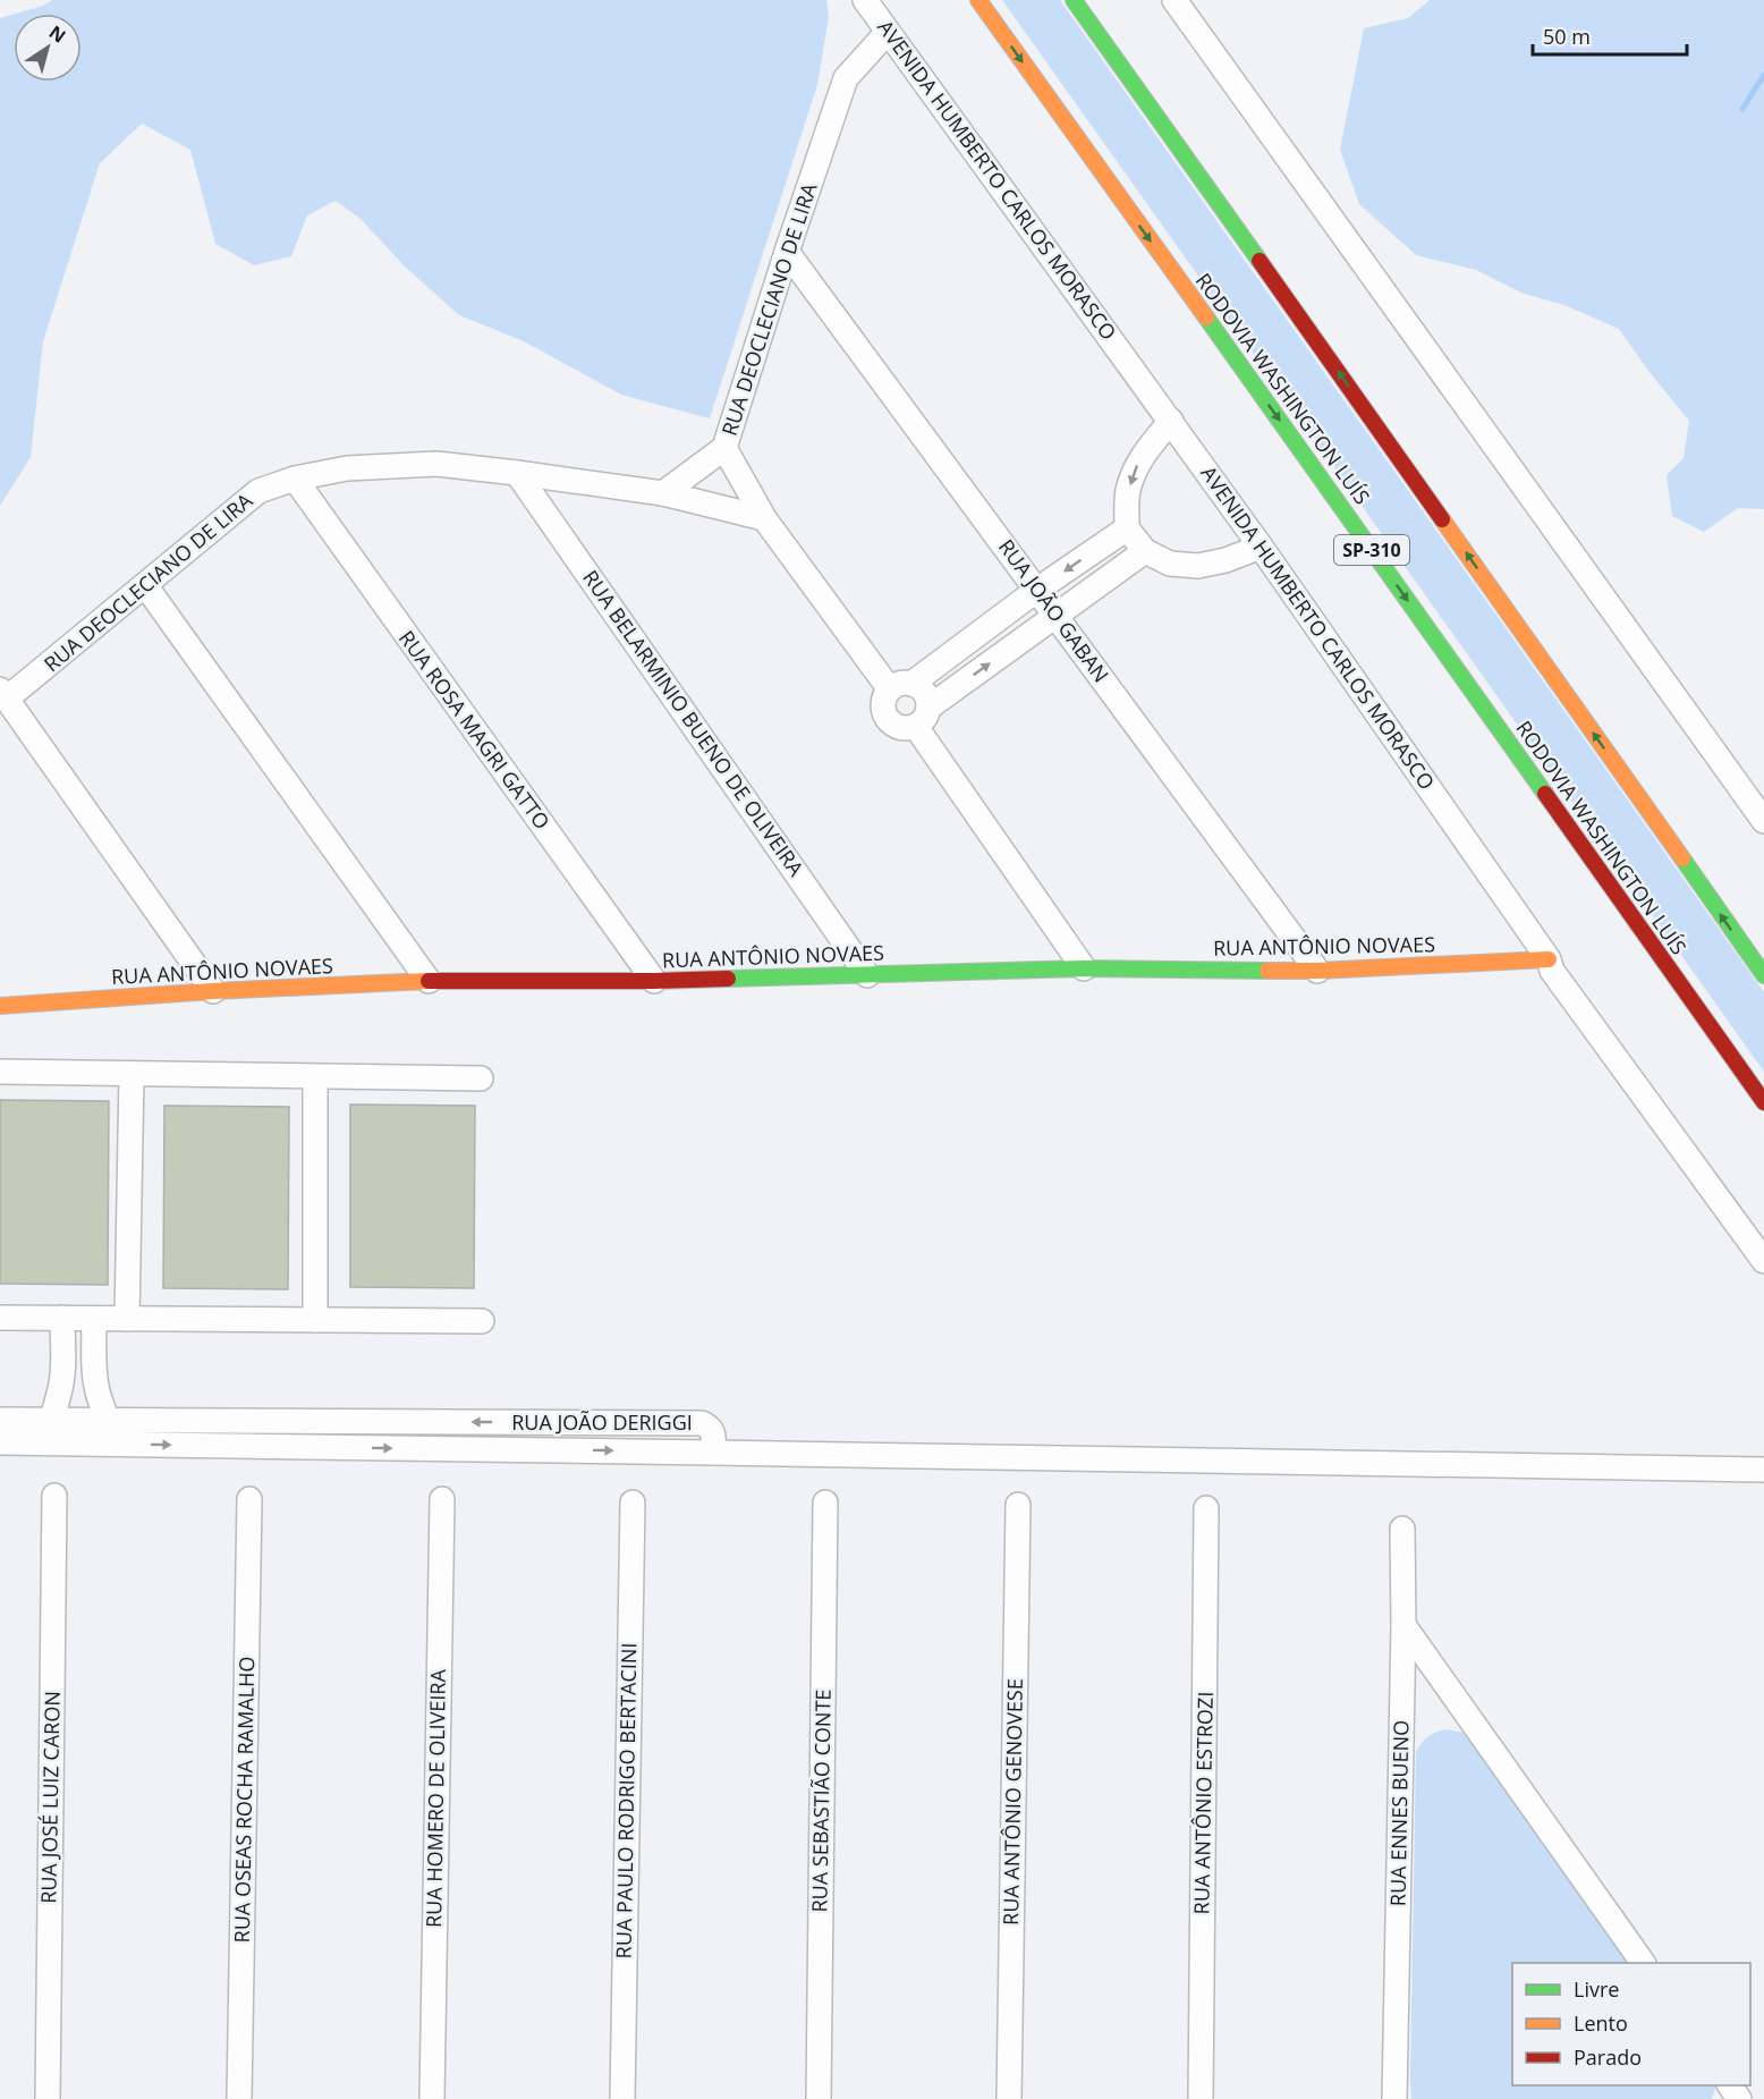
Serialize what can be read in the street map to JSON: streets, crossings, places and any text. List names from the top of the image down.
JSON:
{
  "streets": {
    "main road": ["RODOVIA WASHINGTON LUÍS", "SP-310", "RUA ANTÔNIO NOVAES"],
    "street": [
      "AVENIDA HUMBERTO CARLOS MORASCO",
      "RUA DEOCLECIANO DE LIRA",
      "RUA JOÃO GABAN",
      "RUA BELARMINIO BUENO DE OLIVEIRA",
      "RUA ROSA MAGRI GATTO",
      "RUA JOÃO DERIGGI",
      "RUA JOSÉ LUIZ CARON",
      "RUA HOMERO DE OLIVEIRA",
      "RUA OSEAS ROCHA RAMALHO",
      "RUA PAULO RODRIGO BERTACINI",
      "RUA SEBASTIÃO CONTE",
      "RUA ANTÔNIO GENOVESE",
      "RUA ANTÔNIO ESTROZI",
      "RUA ENNES BUENO"
    ]
  },
  "crossings": [
    ["AVENIDA HUMBERTO CARLOS MORASCO", "RUA DEOCLECIANO DE LIRA"],
    ["AVENIDA HUMBERTO CARLOS MORASCO", "RUA ANTÔNIO NOVAES"],
    ["RUA DEOCLECIANO DE LIRA", "RUA JOÃO GABAN"],
    ["RUA DEOCLECIANO DE LIRA", "RUA BELARMINIO BUENO DE OLIVEIRA"],
    ["RUA DEOCLECIANO DE LIRA", "RUA ROSA MAGRI GATTO"],
    ["RUA JOÃO GABAN", "RUA ANTÔNIO NOVAES"],
    ["RUA BELARMINIO BUENO DE OLIVEIRA", "RUA ANTÔNIO NOVAES"],
    ["RUA ROSA MAGRI GATTO", "RUA ANTÔNIO NOVAES"]
  ],
  "legend": ["Livre", "Lento", "Parado"],
  "scale_bar": "50 m",
  "north": "top right"
}
